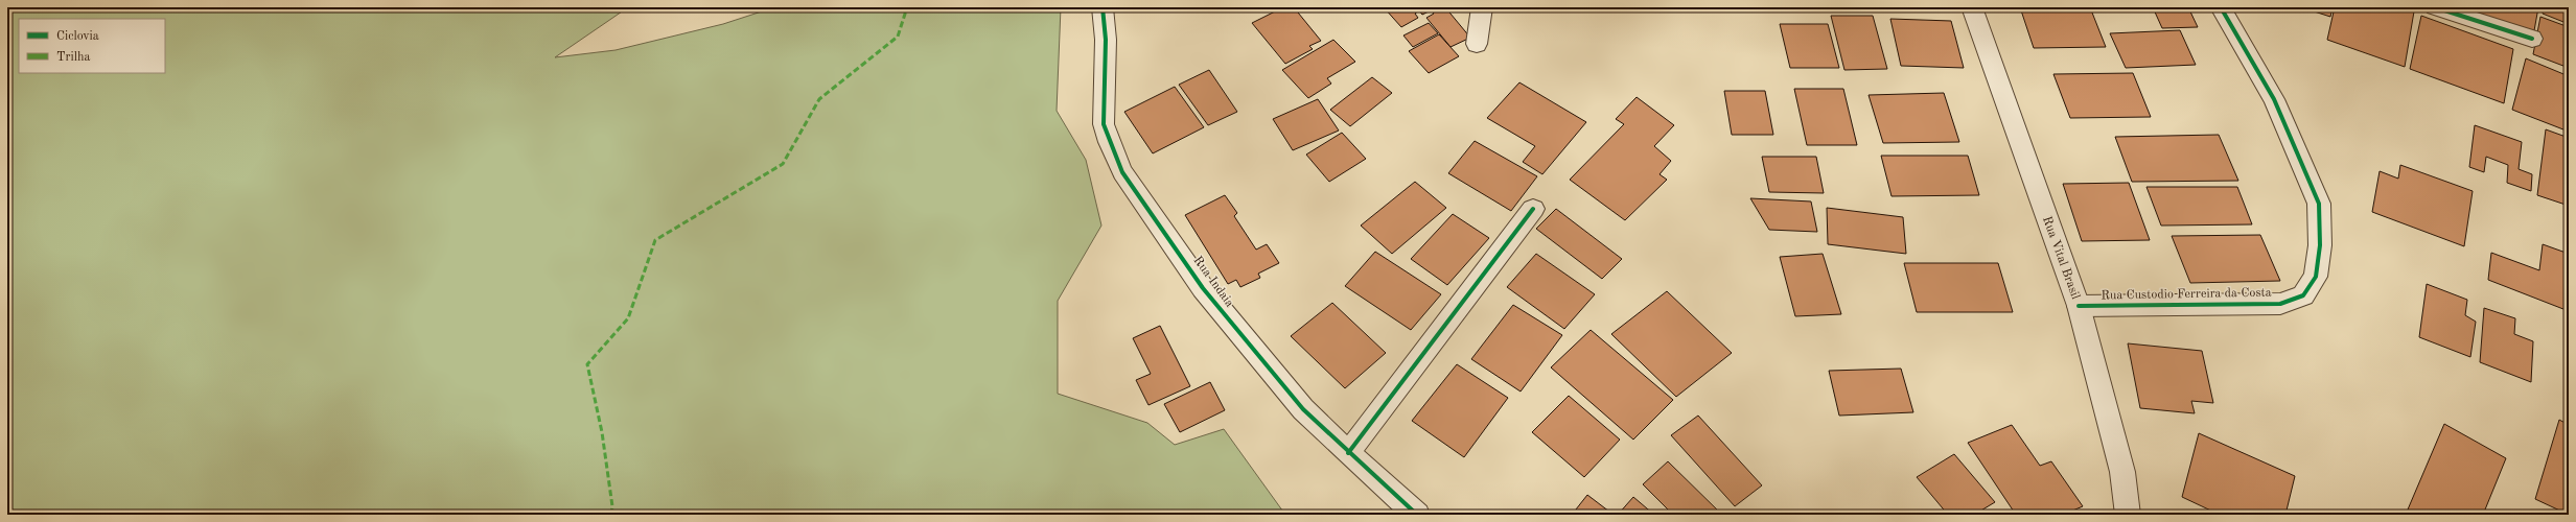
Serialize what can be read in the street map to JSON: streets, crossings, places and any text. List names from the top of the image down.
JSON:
{
  "streets": {
    "street": ["Rua Vital Brasil", "Rua Indaia", "Rua Custodio Ferreira da Costa"]
  },
  "crossings": [
    ["Rua Vital Brasil", "Rua Custodio Ferreira da Costa"]
  ],
  "legend": ["Ciclovia", "Trilha"]
}
